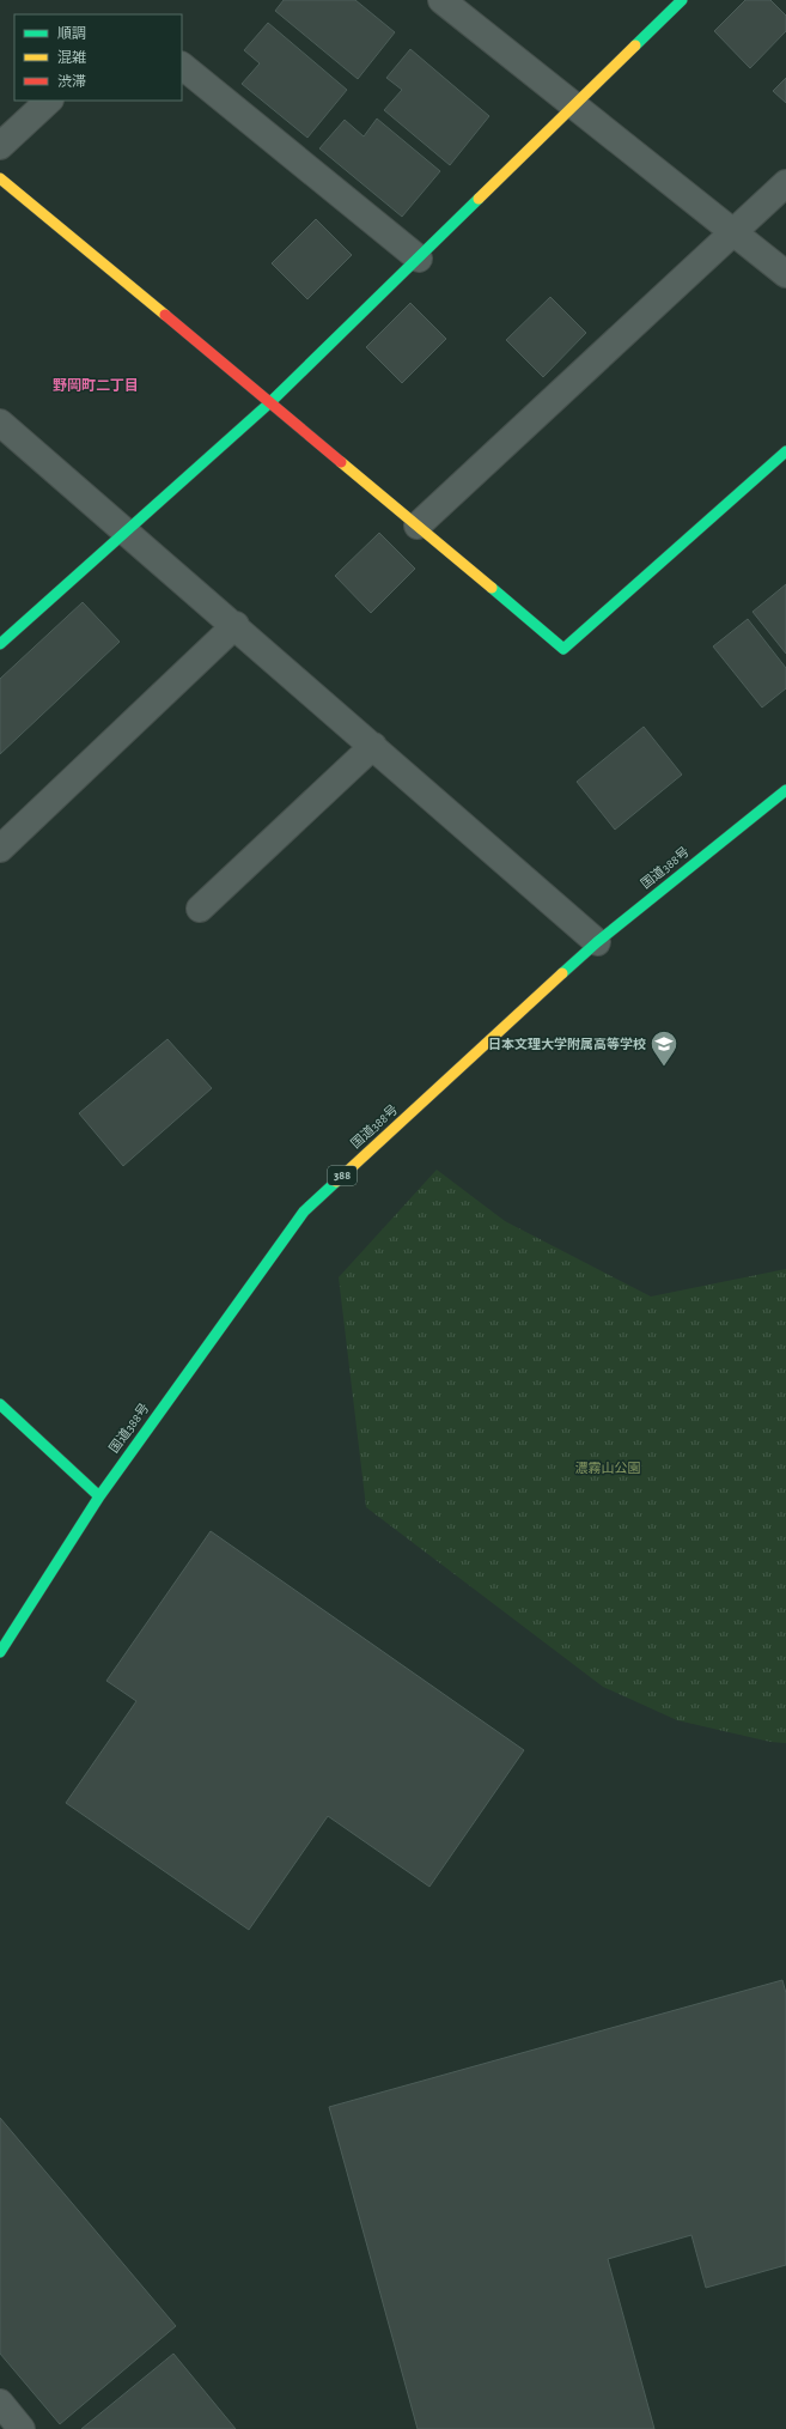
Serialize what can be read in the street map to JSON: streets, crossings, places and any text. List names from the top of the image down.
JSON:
{
  "streets": {
    "main road": ["国道388号", "388"]
  },
  "districts": ["野岡町二丁目"],
  "parks": ["濃霧山公園"],
  "places": {
    "school or university": ["日本文理大学附属高等学校"]
  },
  "legend": ["順調", "混雑", "渋滞"]
}
